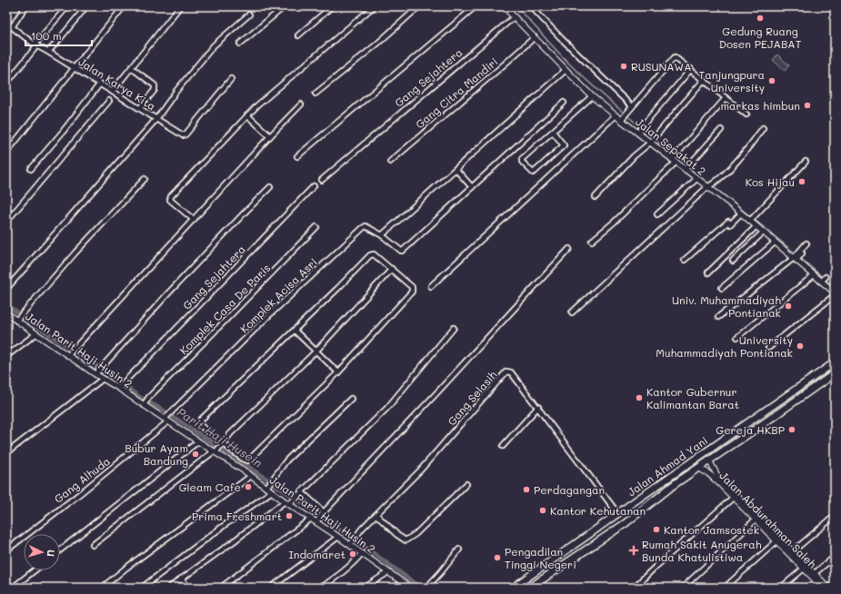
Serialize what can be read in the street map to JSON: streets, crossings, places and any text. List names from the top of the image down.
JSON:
{
  "streets": {
    "highway": ["Jalan Ahmad Yani"],
    "street": [
      "Gang Sejahtera",
      "Jalan Karya Kita",
      "Gang Citra Mandiri",
      "Jalan Sepakat 2",
      "Komplek Acisa Asri",
      "Komplek Casa De Paris",
      "Jalan Parit Haji Husin 2",
      "Gang Selasih",
      "Gang Alhuda",
      "Jalan Abdurahman Saleh"
    ]
  },
  "crossings": [
    ["Gang Sejahtera", "Jalan Sepakat 2"],
    ["Gang Sejahtera", "Jalan Parit Haji Husin 2"],
    ["Gang Citra Mandiri", "Jalan Sepakat 2"],
    ["Komplek Acisa Asri", "Gang Alhuda"],
    ["Komplek Casa De Paris", "Jalan Parit Haji Husin 2"],
    ["Jalan Parit Haji Husin 2", "Gang Selasih"],
    ["Jalan Parit Haji Husin 2", "Gang Alhuda"],
    ["Gang Selasih", "Jalan Ahmad Yani"],
    ["Jalan Ahmad Yani", "Jalan Abdurahman Saleh"]
  ],
  "water": ["Parit Haji Husein"],
  "places": {
    "other": [
      "Gedung Ruang Dosen PEJABAT",
      "RUSUNAWA",
      "Tanjungpura University",
      "markas himbun",
      "Kos Hijau",
      "Univ. Muhammadiyah Pontianak",
      "University Muhammadiyah Pontianak",
      "Kantor Gubernur Kalimantan Barat",
      "Gereja HKBP",
      "Bubur Ayam Bandung",
      "Gleam Cafe",
      "Perdagangan",
      "Kantor Kehutanan",
      "Prima Freshmart",
      "Kantor Jamsostek",
      "Indomaret",
      "Pengadilan Tinggi Negeri"
    ],
    "health": ["Rumah Sakit Anugerah Bunda Khatulistiwa"]
  },
  "scale_bar": "100 m",
  "north": "right"
}
